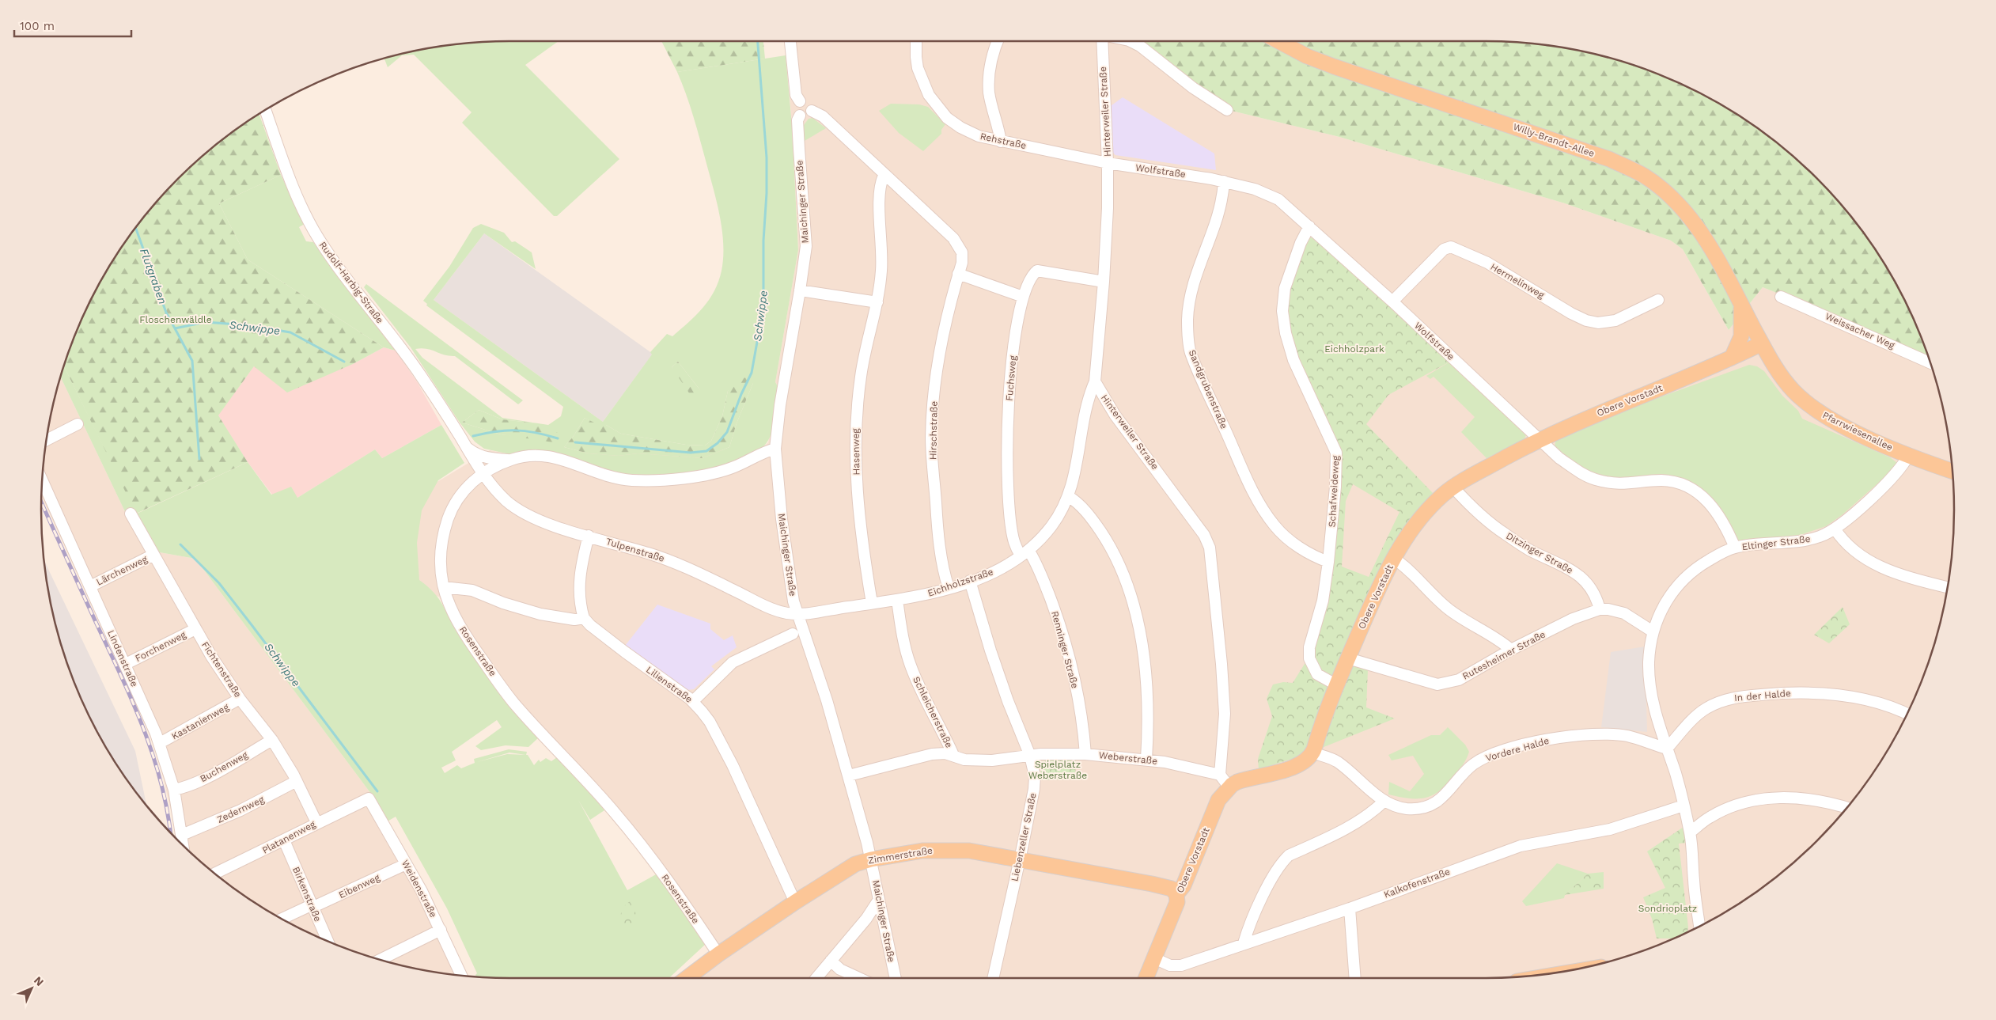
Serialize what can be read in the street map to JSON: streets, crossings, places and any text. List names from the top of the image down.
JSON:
{
  "streets": {
    "main road": [
      "Willy-Brandt-Allee",
      "Obere Vorstadt",
      "Pfarrwiesenallee",
      "Zimmerstraße"
    ],
    "street": [
      "Hinterweiler Straße",
      "Rehstraße",
      "Wolfstraße",
      "Maichinger Straße",
      "Hermelinweg",
      "Rudolf-Harbig-Straße",
      "Weissacher Weg",
      "Fuchsweg",
      "Sandgrubenstraße",
      "Hirschstraße",
      "Hasenweg",
      "Schafweideweg",
      "Eltinger Straße",
      "Tulpenstraße",
      "Ditzinger Straße",
      "Lärchenweg",
      "Eichholzstraße",
      "Forchenweg",
      "Renninger Straße",
      "Rosenstraße",
      "Rutesheimer Straße",
      "Lindenstraße",
      "Fichtenstraße",
      "Lilienstraße",
      "In der Halde",
      "Schleicherstraße",
      "Kastanienweg",
      "Vordere Halde",
      "Weberstraße",
      "Buchenweg",
      "Zedernweg",
      "Platanenweg",
      "Liebenzeller Straße",
      "Kalkofenstraße",
      "Eibenweg",
      "Weidenstraße",
      "Birkenstraße"
    ]
  },
  "crossings": [
    ["Hinterweiler Straße", "Rehstraße"],
    ["Hinterweiler Straße", "Wolfstraße"],
    ["Hinterweiler Straße", "Fuchsweg"],
    ["Hinterweiler Straße", "Eichholzstraße"],
    ["Hinterweiler Straße", "Weberstraße"],
    ["Willy-Brandt-Allee", "Obere Vorstadt"],
    ["Willy-Brandt-Allee", "Pfarrwiesenallee"],
    ["Rehstraße", "Wolfstraße"],
    ["Wolfstraße", "Hermelinweg"],
    ["Wolfstraße", "Sandgrubenstraße"],
    ["Wolfstraße", "Obere Vorstadt"],
    ["Wolfstraße", "Schafweideweg"],
    ["Wolfstraße", "Eltinger Straße"],
    ["Maichinger Straße", "Hirschstraße"],
    ["Maichinger Straße", "Tulpenstraße"],
    ["Maichinger Straße", "Eichholzstraße"],
    ["Maichinger Straße", "Rosenstraße"],
    ["Maichinger Straße", "Weberstraße"],
    ["Maichinger Straße", "Zimmerstraße"],
    ["Rudolf-Harbig-Straße", "Tulpenstraße"],
    ["Rudolf-Harbig-Straße", "Rosenstraße"],
    ["Fuchsweg", "Eichholzstraße"],
    ["Fuchsweg", "Renninger Straße"],
    ["Sandgrubenstraße", "Schafweideweg"],
    ["Obere Vorstadt", "Pfarrwiesenallee"],
    ["Obere Vorstadt", "Schafweideweg"],
    ["Obere Vorstadt", "Ditzinger Straße"],
    ["Obere Vorstadt", "Rutesheimer Straße"],
    ["Obere Vorstadt", "Vordere Halde"],
    ["Obere Vorstadt", "Zimmerstraße"],
    ["Obere Vorstadt", "Kalkofenstraße"],
    ["Hirschstraße", "Hasenweg"],
    ["Hirschstraße", "Eichholzstraße"],
    ["Pfarrwiesenallee", "Eltinger Straße"],
    ["Hasenweg", "Eichholzstraße"],
    ["Eltinger Straße", "Rutesheimer Straße"],
    ["Eltinger Straße", "In der Halde"],
    ["Eltinger Straße", "Vordere Halde"],
    ["Tulpenstraße", "Eichholzstraße"],
    ["Tulpenstraße", "Rosenstraße"],
    ["Ditzinger Straße", "Rutesheimer Straße"],
    ["Lärchenweg", "Lindenstraße"],
    ["Lärchenweg", "Fichtenstraße"],
    ["Eichholzstraße", "Renninger Straße"],
    ["Eichholzstraße", "Schleicherstraße"],
    ["Eichholzstraße", "Liebenzeller Straße"],
    ["Forchenweg", "Lindenstraße"],
    ["Forchenweg", "Fichtenstraße"],
    ["Renninger Straße", "Weberstraße"],
    ["Rosenstraße", "Zimmerstraße"],
    ["Lindenstraße", "Kastanienweg"],
    ["Lindenstraße", "Buchenweg"],
    ["Lindenstraße", "Zedernweg"],
    ["Fichtenstraße", "Kastanienweg"],
    ["Fichtenstraße", "Buchenweg"],
    ["Fichtenstraße", "Zedernweg"],
    ["Fichtenstraße", "Platanenweg"],
    ["Lilienstraße", "Zimmerstraße"],
    ["In der Halde", "Vordere Halde"],
    ["Schleicherstraße", "Weberstraße"],
    ["Weberstraße", "Liebenzeller Straße"],
    ["Platanenweg", "Weidenstraße"],
    ["Platanenweg", "Birkenstraße"],
    ["Liebenzeller Straße", "Zimmerstraße"],
    ["Eibenweg", "Weidenstraße"],
    ["Eibenweg", "Birkenstraße"]
  ],
  "water": ["Flutgraben", "Schwippe"],
  "parks": [
    "Floschenwäldle",
    "Eichholzpark",
    "Spielplatz Weberstraße",
    "Sondrioplatz"
  ],
  "scale_bar": "100 m",
  "north": "top right"
}
